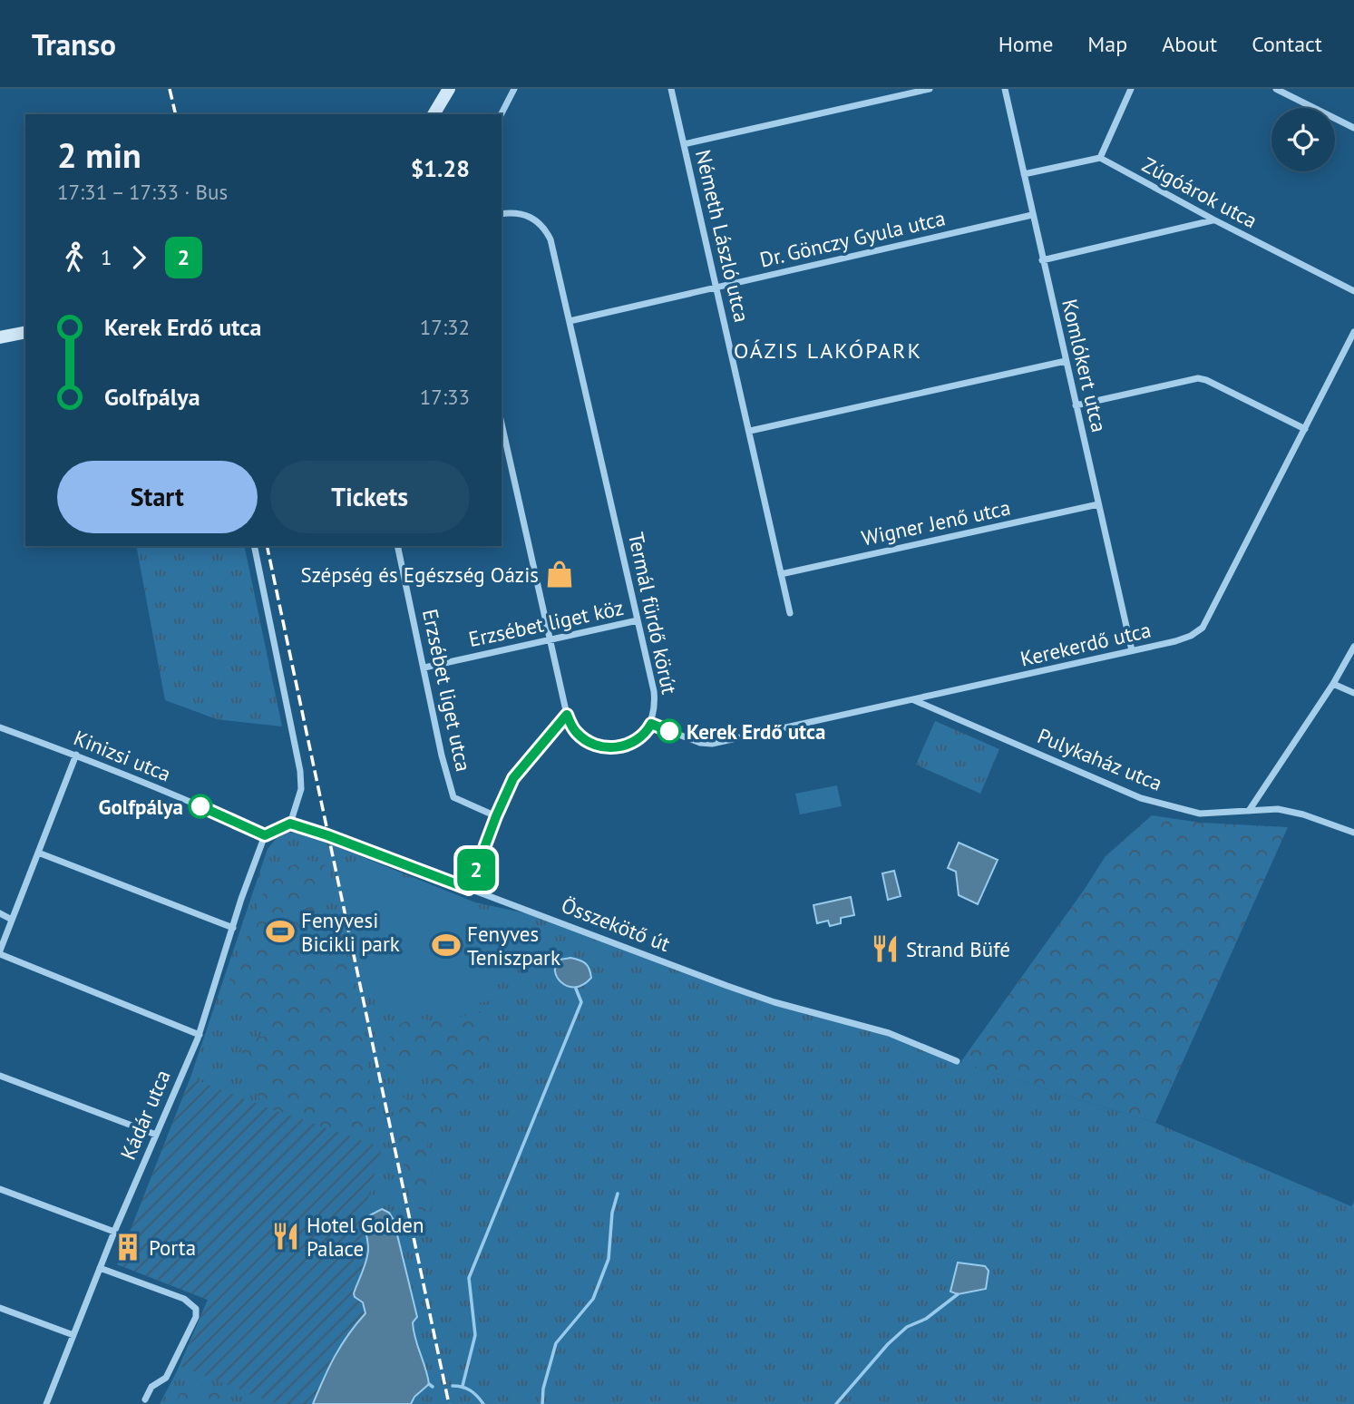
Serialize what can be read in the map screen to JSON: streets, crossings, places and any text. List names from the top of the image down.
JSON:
{
  "streets": {
    "street": [
      "Zúgóárok utca",
      "Németh László utca",
      "Dr. Gönczy Gyula utca",
      "Komlókert utca",
      "Wigner Jenő utca",
      "Termál fürdő körút",
      "Erzsébet liget köz",
      "Kerekerdő utca",
      "Erzsébet liget utca",
      "Kinizsi utca",
      "Pulykaház utca",
      "Összekötő út",
      "Kádár utca"
    ]
  },
  "crossings": [
    ["Németh László utca", "Dr. Gönczy Gyula utca"],
    ["Németh László utca", "Wigner Jenő utca"],
    ["Dr. Gönczy Gyula utca", "Komlókert utca"],
    ["Dr. Gönczy Gyula utca", "Termál fürdő körút"],
    ["Komlókert utca", "Wigner Jenő utca"],
    ["Komlókert utca", "Kerekerdő utca"],
    ["Termál fürdő körút", "Erzsébet liget köz"],
    ["Termál fürdő körút", "Kerekerdő utca"],
    ["Erzsébet liget köz", "Erzsébet liget utca"],
    ["Kerekerdő utca", "Pulykaház utca"],
    ["Kinizsi utca", "Kádár utca"]
  ],
  "districts": ["OÁZIS LAKÓPARK"],
  "places": {
    "shop": ["Szépség és Egészség Oázis"],
    "other": ["Kerek Erdő utca", "Golfpálya"],
    "sports": ["Fenyvesi Bicikli park", "Fenyves Teniszpark"],
    "restaurant": ["Strand Büfé", "Hotel Golden Palace"],
    "building": ["Porta"]
  },
  "lines": ["bus line 2"],
  "page": {
    "header": "Transo",
    "nav": [
      "Home",
      "Map",
      "About",
      "Contact"
    ],
    "on_map": "2",
    "heading": ["2 min", "17:31 – 17:33 · Bus", "$1.28"],
    "legs": ["1", "2"],
    "list": [
      {
        "name": "Kerek Erdő utca",
        "value": "17:32"
      },
      {
        "name": "Golfpálya",
        "value": "17:33"
      }
    ],
    "buttons": ["Start", "Tickets"]
  }
}
